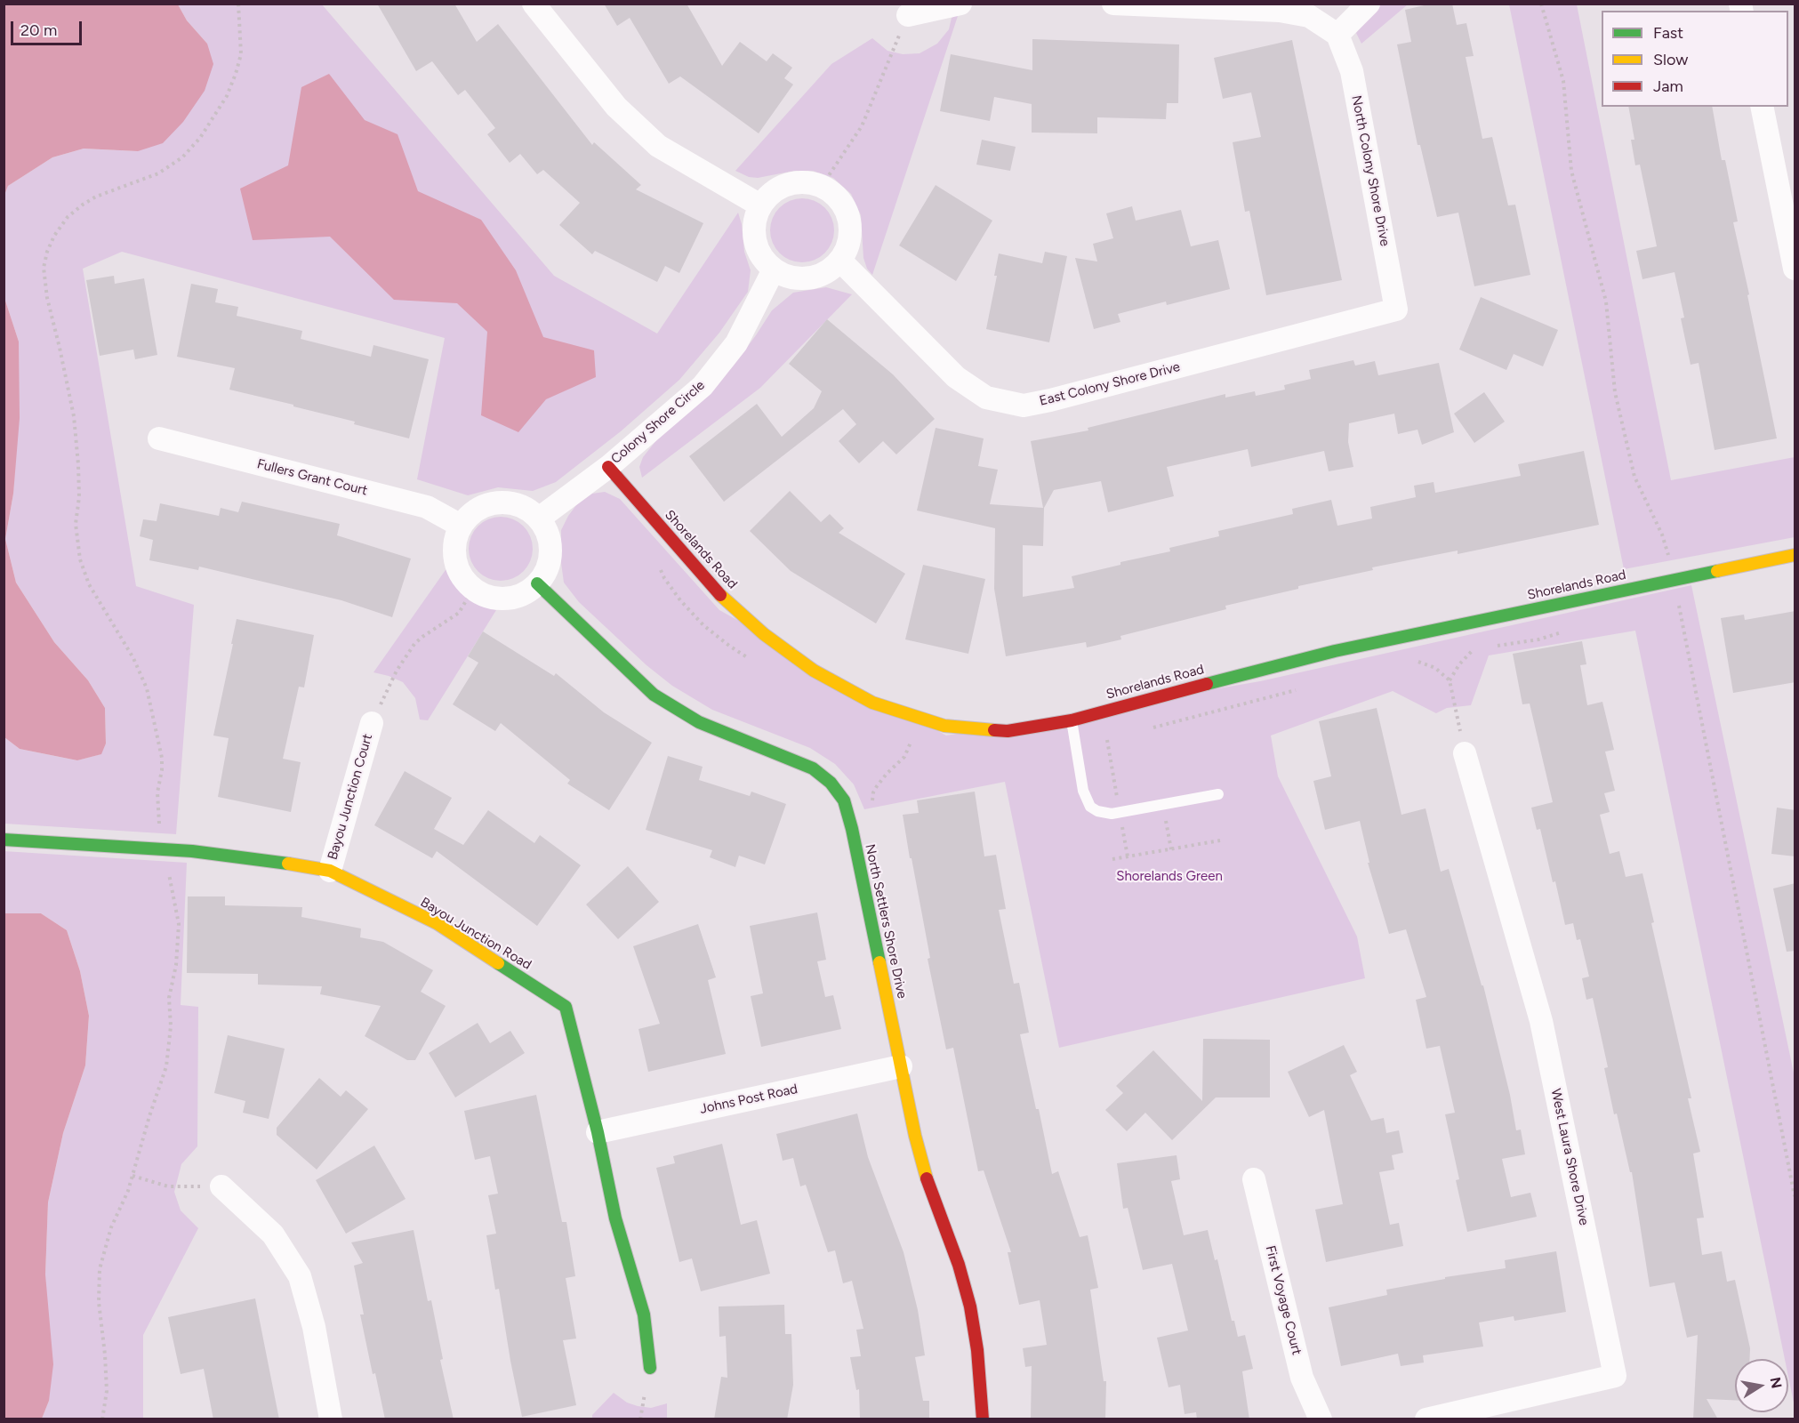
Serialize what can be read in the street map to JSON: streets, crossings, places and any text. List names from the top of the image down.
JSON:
{
  "streets": {
    "street": [
      "North Colony Shore Drive",
      "East Colony Shore Drive",
      "Colony Shore Circle",
      "Fullers Grant Court",
      "Shorelands Road",
      "Bayou Junction Court",
      "North Settlers Shore Drive",
      "Bayou Junction Road",
      "Johns Post Road",
      "West Laura Shore Drive",
      "First Voyage Court"
    ]
  },
  "crossings": [
    ["North Colony Shore Drive", "East Colony Shore Drive"],
    ["East Colony Shore Drive", "Colony Shore Circle"],
    ["Colony Shore Circle", "Fullers Grant Court"],
    ["Colony Shore Circle", "Shorelands Road"],
    ["Colony Shore Circle", "North Settlers Shore Drive"],
    ["Fullers Grant Court", "North Settlers Shore Drive"],
    ["Bayou Junction Court", "Bayou Junction Road"],
    ["North Settlers Shore Drive", "Johns Post Road"],
    ["Bayou Junction Road", "Johns Post Road"]
  ],
  "parks": ["Shorelands Green"],
  "legend": ["Fast", "Slow", "Jam"],
  "scale_bar": "20 m",
  "north": "right"
}
